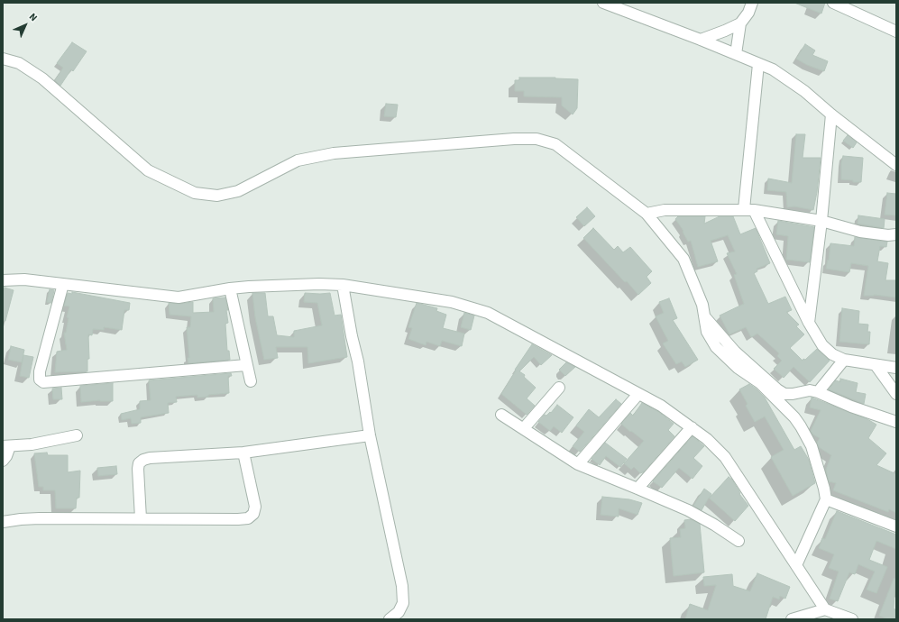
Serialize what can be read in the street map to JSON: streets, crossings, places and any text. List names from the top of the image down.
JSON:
{
  "north": "top right"
}
